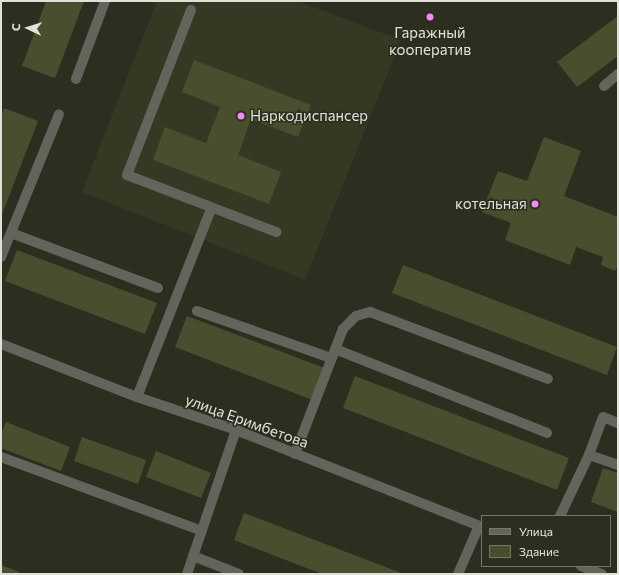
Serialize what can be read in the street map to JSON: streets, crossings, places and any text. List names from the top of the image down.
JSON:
{
  "streets": {
    "street": ["улица Еримбетова"]
  },
  "places": ["Гаражный кооператив", "Наркодиспансер", "котельная"],
  "legend": ["Улица", "Здание"],
  "north": "left"
}
